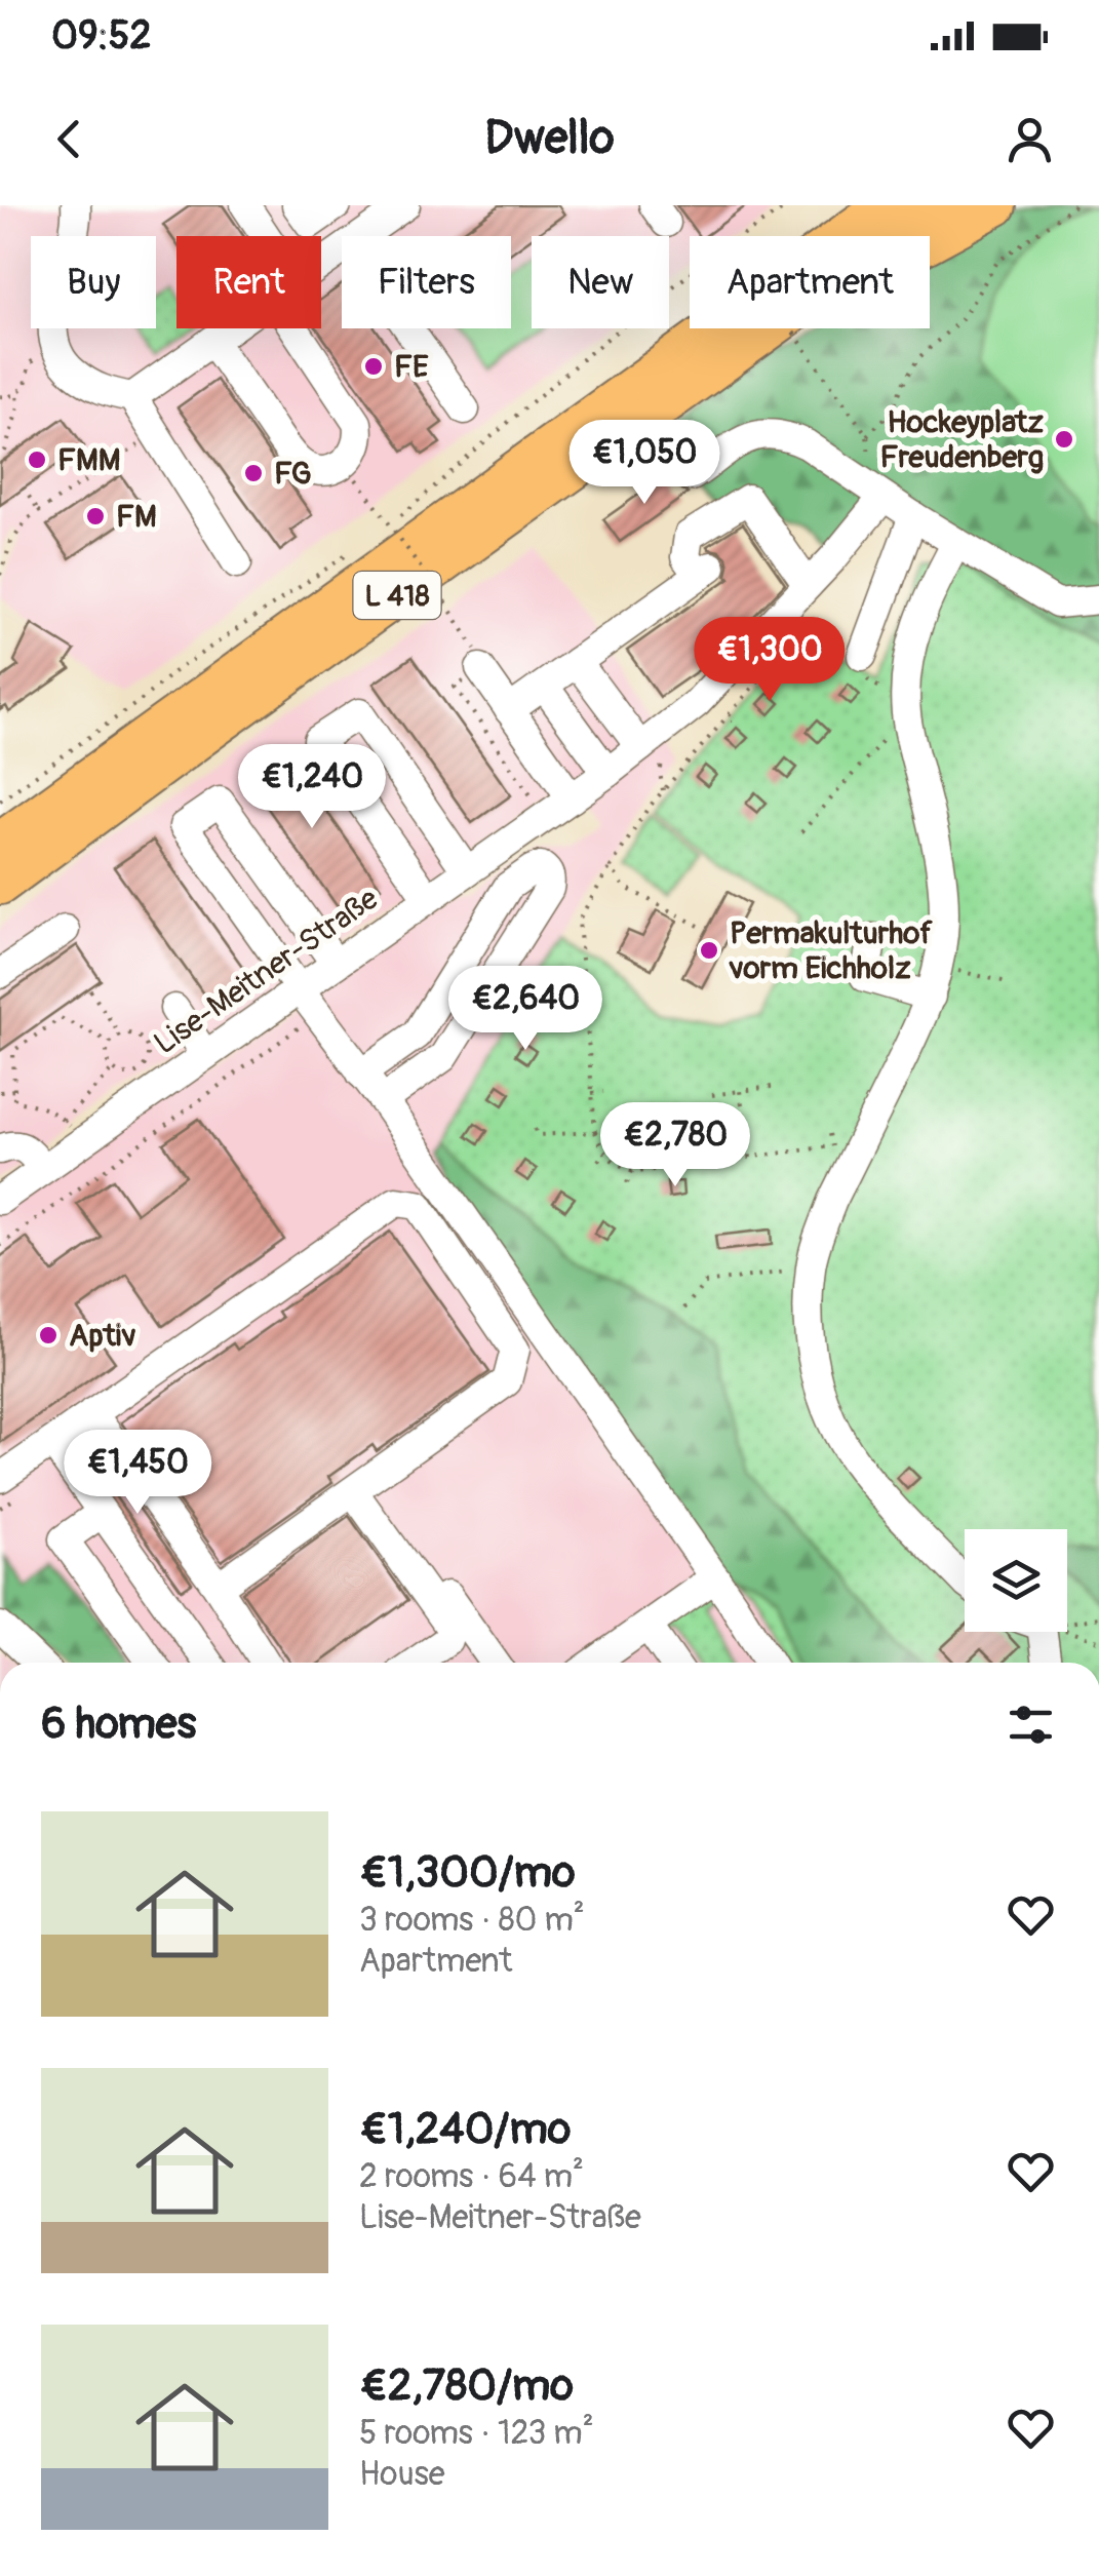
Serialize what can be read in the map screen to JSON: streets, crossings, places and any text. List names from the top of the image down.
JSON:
{
  "streets": {
    "highway": ["L 418"],
    "street": ["Lise-Meitner-Straße"]
  },
  "places": [
    "FE",
    "Hockeyplatz Freudenberg",
    "FMM",
    "FG",
    "FM",
    "Permakulturhof vorm Eichholz",
    "Aptiv"
  ],
  "page": {
    "status": "09:52",
    "header": "Dwello",
    "chip": [
      "Buy",
      "Rent",
      "Filters",
      "New",
      "Apartment"
    ],
    "price": [
      "€1,050",
      "€1,300",
      "€1,240",
      "€2,640",
      "€2,780",
      "€1,450"
    ],
    "heading": "6 homes",
    "list": [
      {
        "name": "€1,300/mo",
        "note": "3 rooms · 80 m² · Apartment"
      },
      {
        "name": "€1,240/mo",
        "note": "2 rooms · 64 m² · Lise-Meitner-Straße"
      },
      {
        "name": "€2,780/mo",
        "note": "5 rooms · 123 m² · House"
      }
    ]
  }
}
